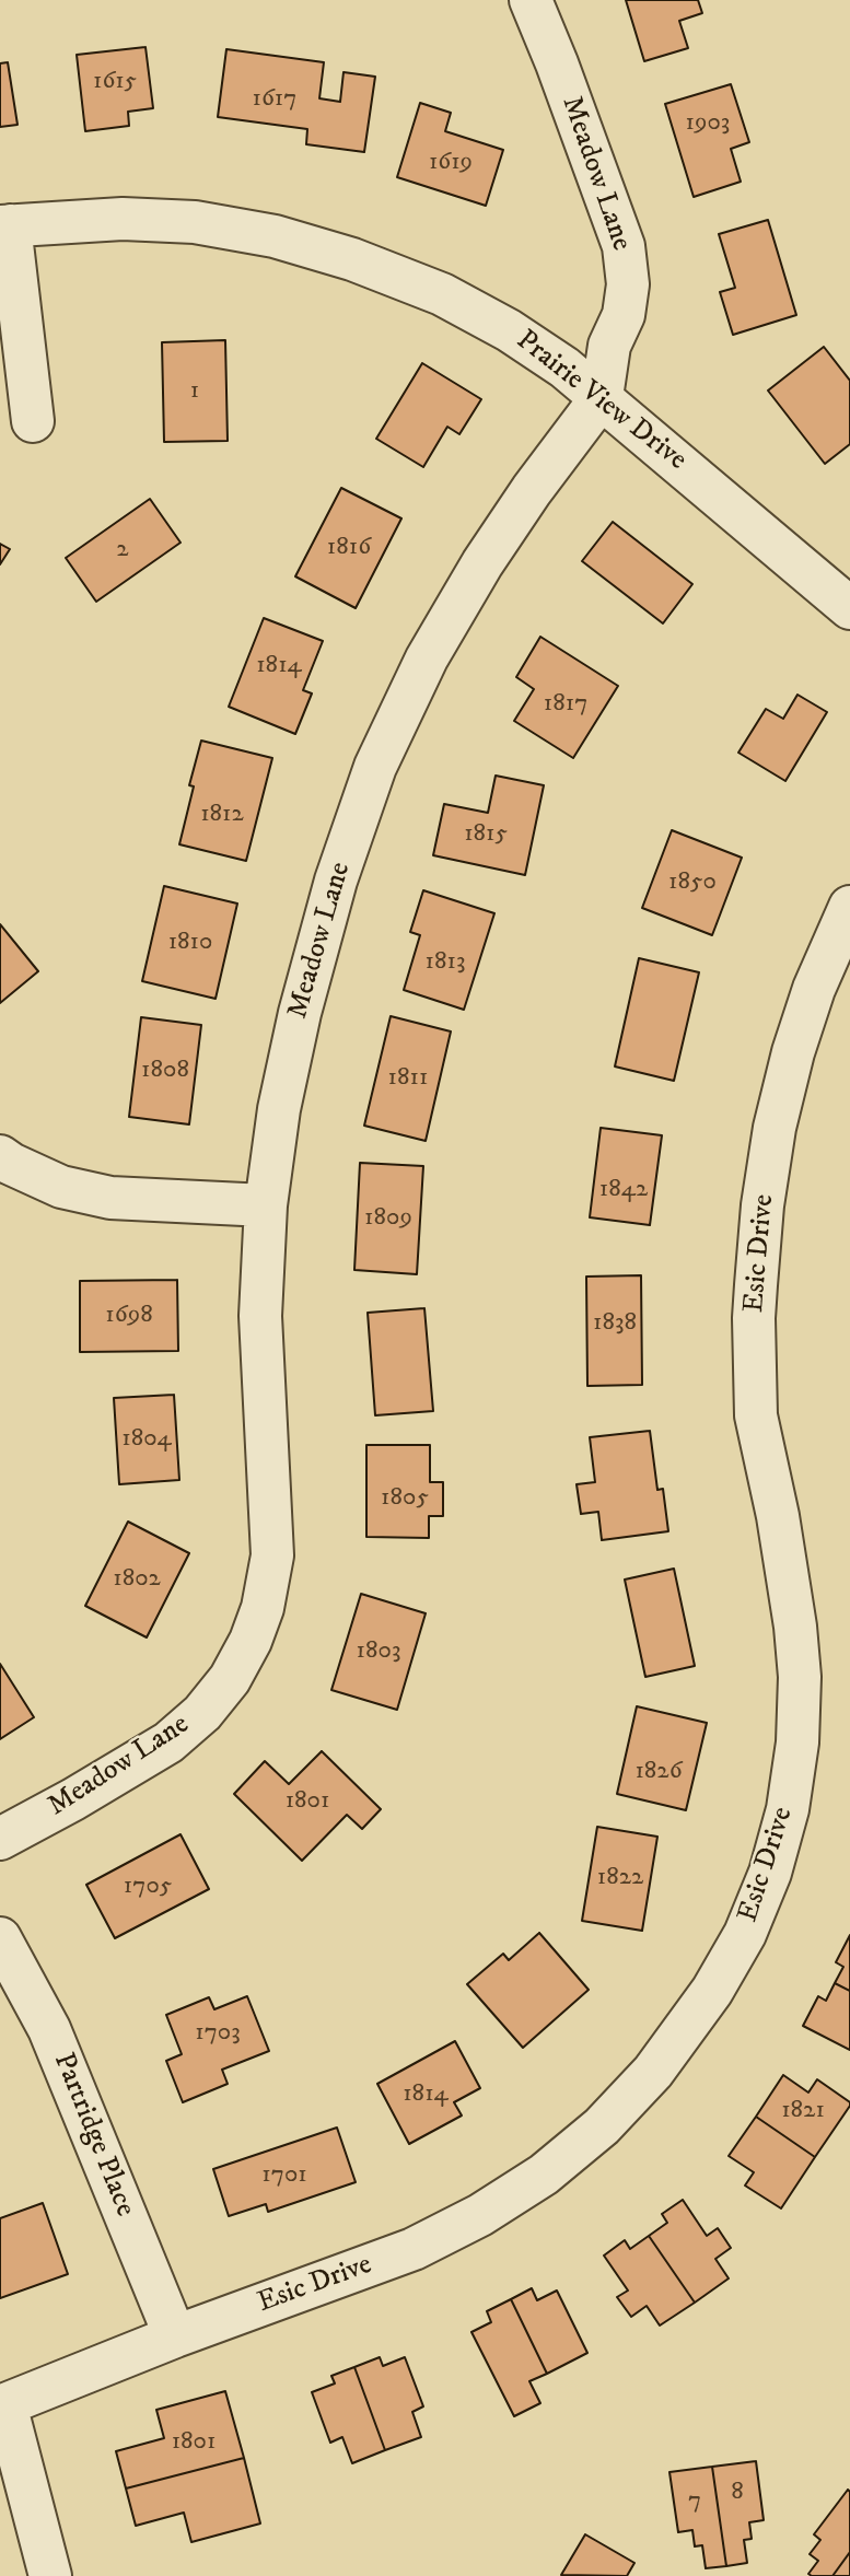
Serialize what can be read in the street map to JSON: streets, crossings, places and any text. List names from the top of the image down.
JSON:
{
  "streets": {
    "street": [
      "Meadow Lane",
      "Prairie View Drive",
      "Esic Drive",
      "Partridge Place"
    ]
  },
  "crossings": [
    ["Meadow Lane", "Prairie View Drive"],
    ["Esic Drive", "Partridge Place"]
  ],
  "house_numbers": [
    "1615",
    "1617",
    "1903",
    "1619",
    "1",
    "1816",
    "2",
    "1814",
    "1817",
    "1812",
    "1815",
    "1850",
    "1810",
    "1813",
    "1808",
    "1811",
    "1842",
    "1809",
    "1698",
    "1838",
    "1804",
    "1805",
    "1802",
    "1803",
    "1826",
    "1801",
    "1822",
    "1705",
    "1703",
    "1814",
    "1821",
    "1701",
    "1801",
    "8",
    "7"
  ]
}
